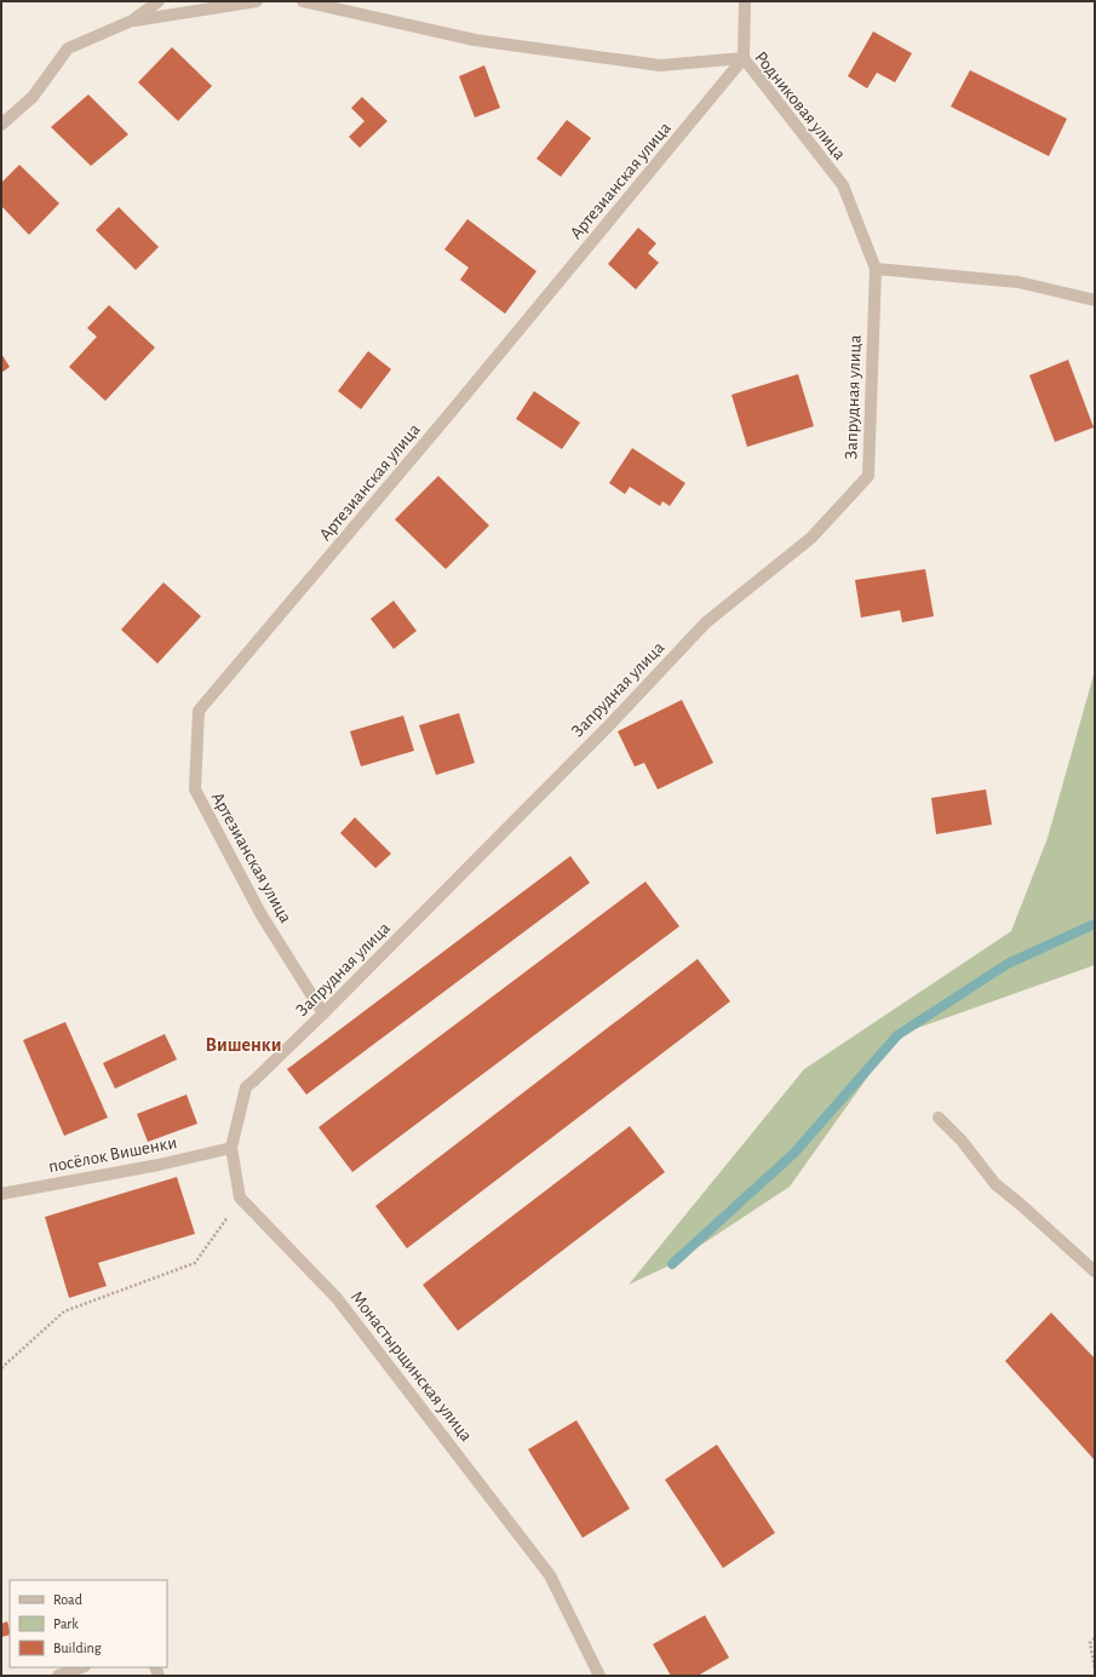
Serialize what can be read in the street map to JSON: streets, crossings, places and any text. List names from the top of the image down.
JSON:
{
  "streets": {
    "street": [
      "Родниковая улица",
      "Артезианская улица",
      "Запрудная улица",
      "посёлок Вишенки",
      "Монастырщинская улица"
    ]
  },
  "crossings": [
    ["Родниковая улица", "Артезианская улица"],
    ["Родниковая улица", "Запрудная улица"],
    ["Артезианская улица", "Запрудная улица"],
    ["Запрудная улица", "посёлок Вишенки"]
  ],
  "districts": ["Вишенки"],
  "legend": ["Road", "Park", "Building"]
}
